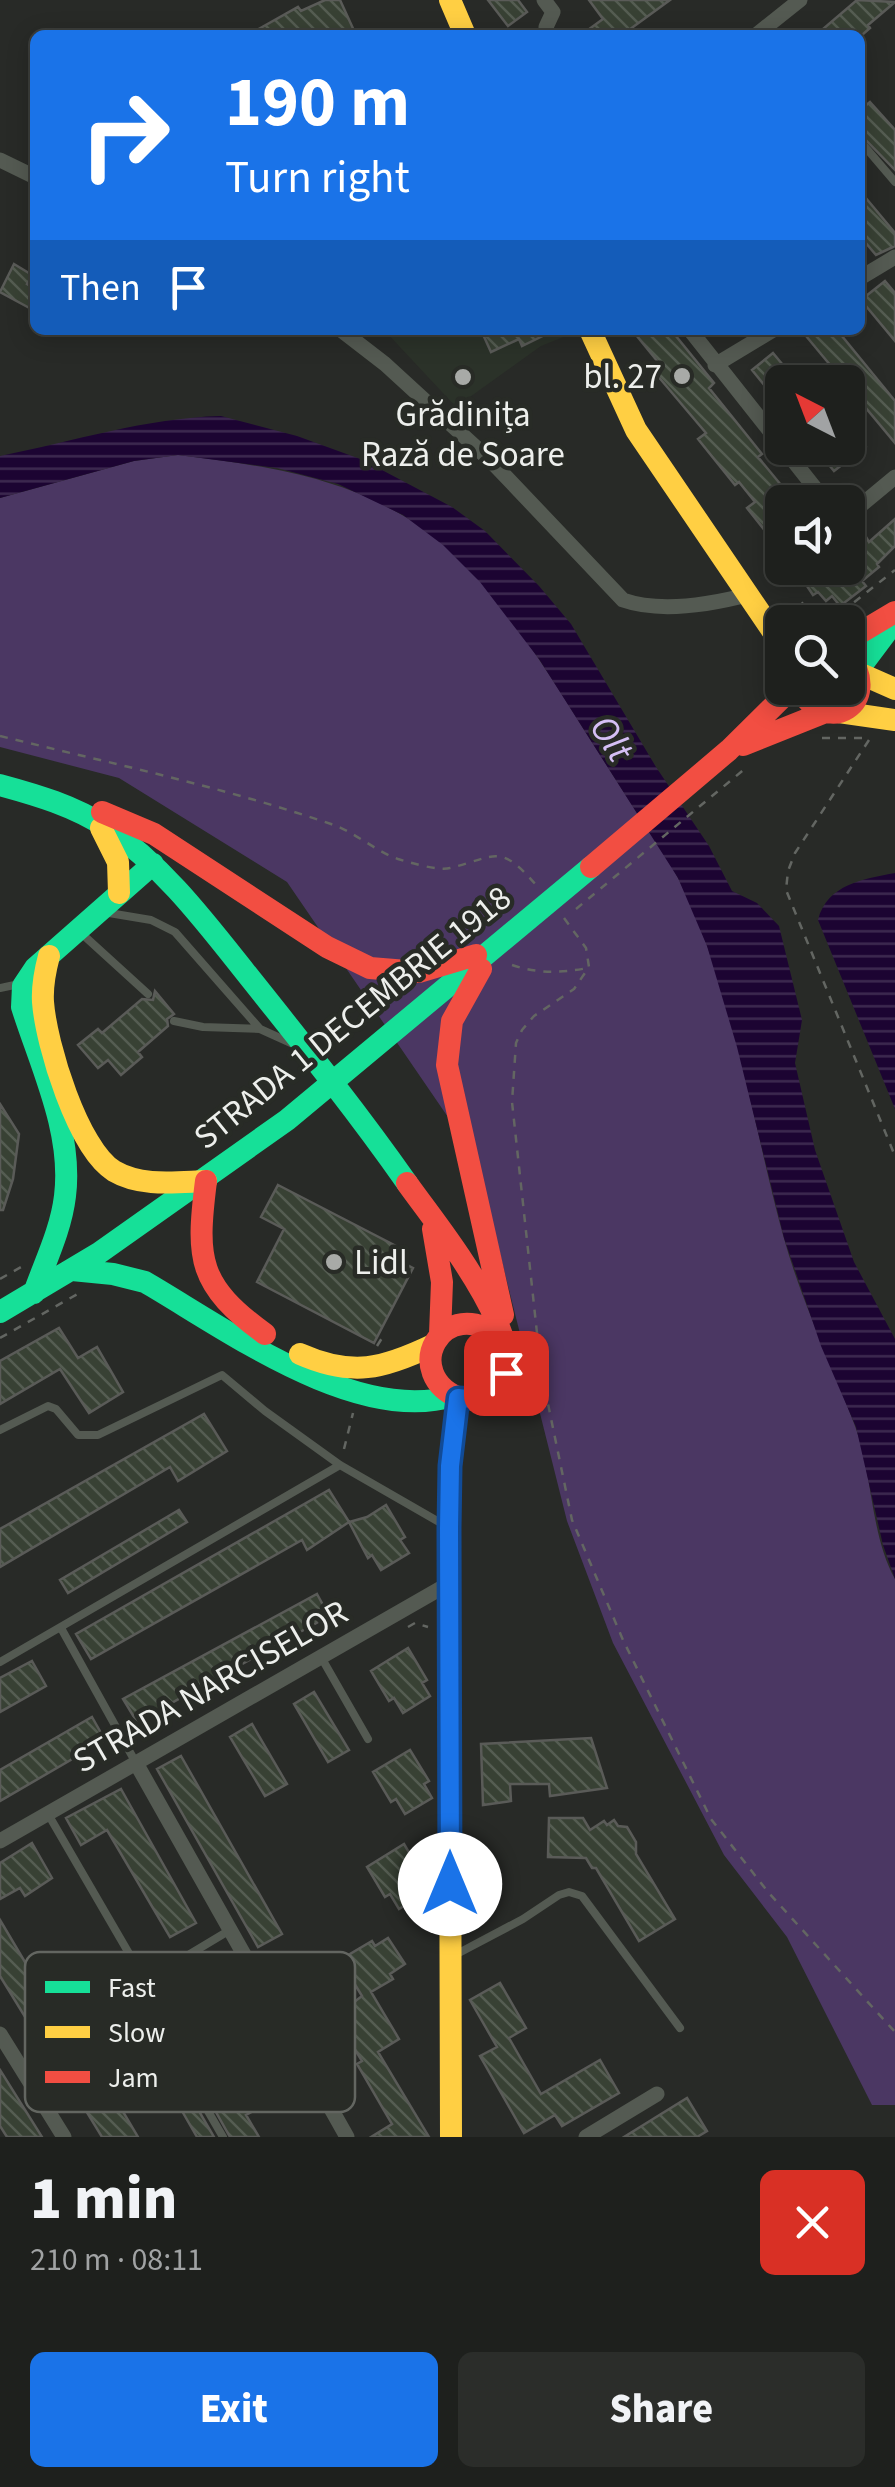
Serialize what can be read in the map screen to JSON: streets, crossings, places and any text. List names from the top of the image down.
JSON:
{
  "streets": {
    "main road": ["STRADA 1 DECEMBRIE 1918"],
    "street": ["STRADA NARCISELOR"]
  },
  "water": ["Olt"],
  "places": ["bl. 27", "Grădinița Rază de Soare", "Lidl"],
  "legend": ["Fast", "Slow", "Jam"],
  "north": "top left",
  "page": {
    "turn": ["190 m", "Turn right"],
    "then": "Then",
    "heading": ["1 min", "210 m · 08:11"],
    "buttons": ["Exit", "Share"]
  }
}
